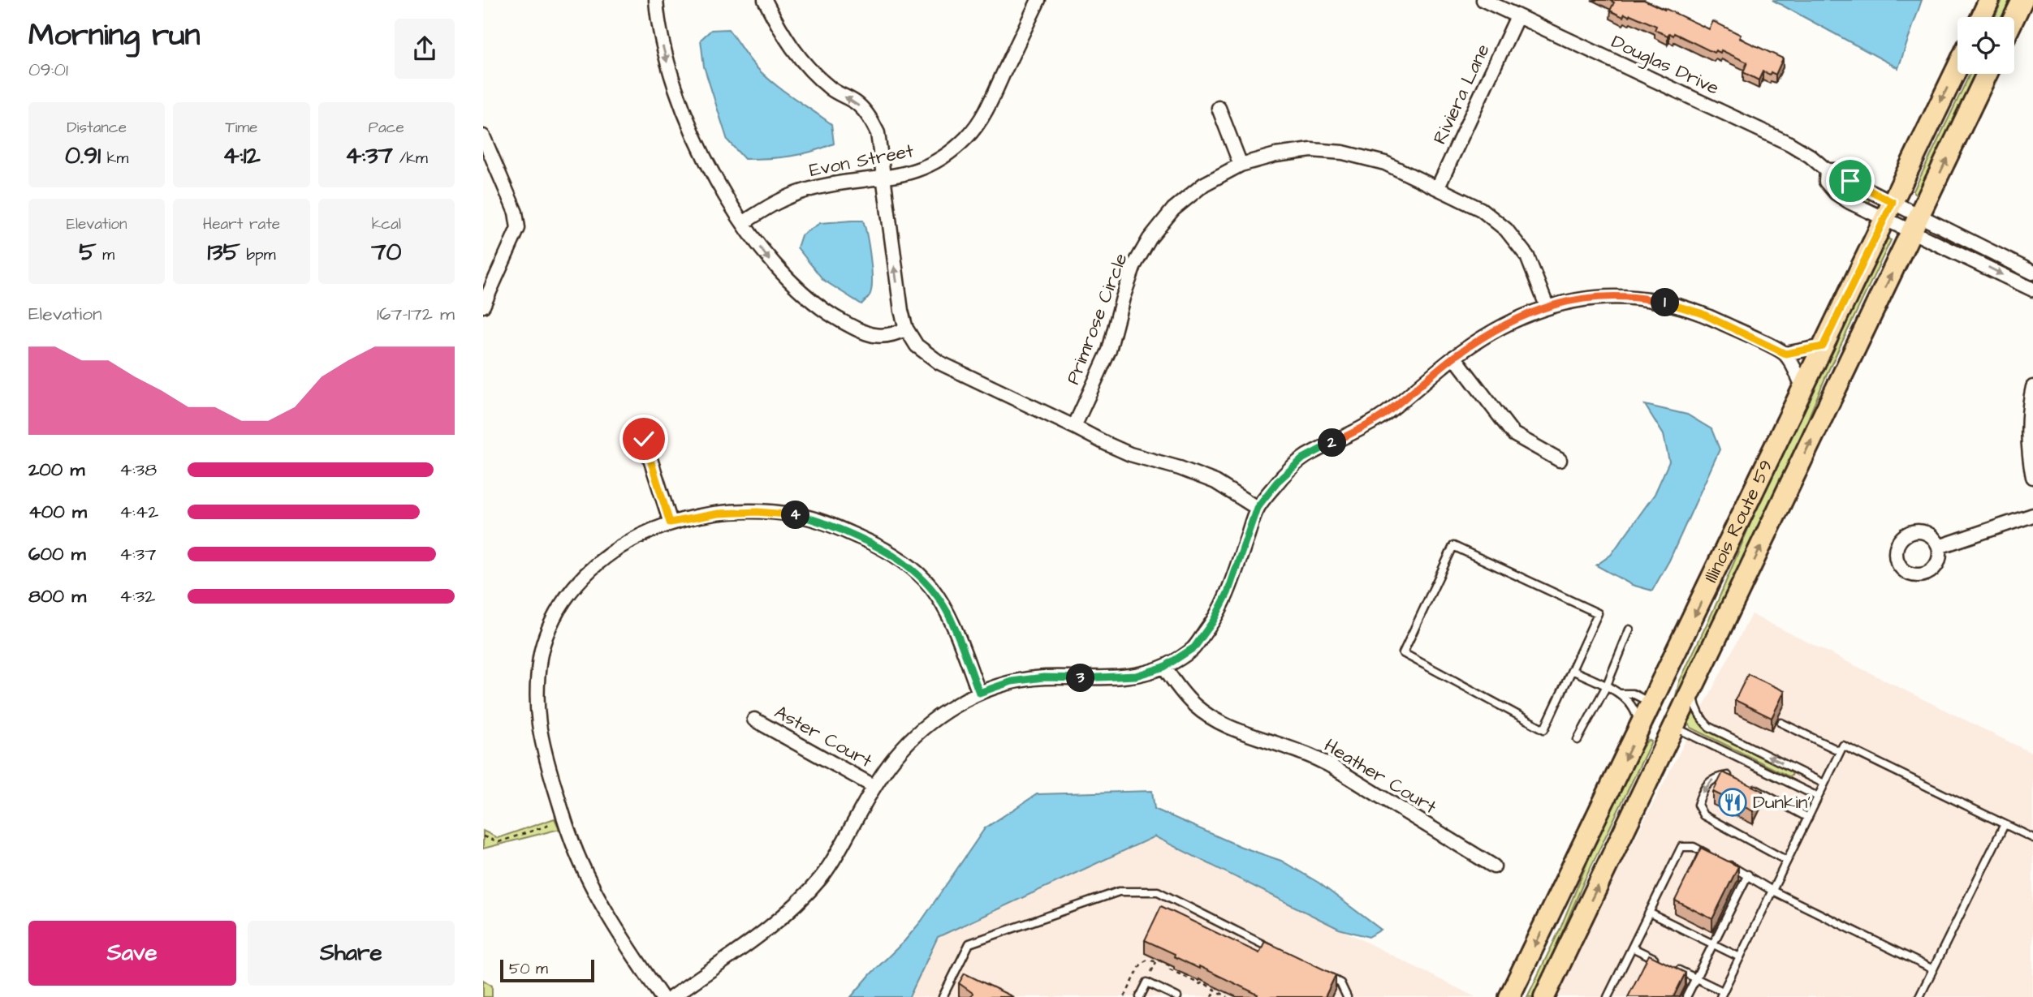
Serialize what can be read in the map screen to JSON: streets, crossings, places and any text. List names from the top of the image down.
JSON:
{
  "streets": {
    "main road": ["Illinois Route 59"],
    "street": [
      "Douglas Drive",
      "Riviera Lane",
      "Evon Street",
      "Primrose Circle",
      "Aster Court",
      "Heather Court"
    ]
  },
  "crossings": [
    ["Douglas Drive", "Riviera Lane"],
    ["Douglas Drive", "Illinois Route 59"],
    ["Riviera Lane", "Primrose Circle"]
  ],
  "places": {
    "restaurant": ["Dunkin'"]
  },
  "scale_bar": "50 m",
  "page": {
    "heading": ["Morning run", "09:01"],
    "stats": [
      ["Distance", "0.91 km"],
      ["Time", "4:12"],
      ["Pace", "4:37 /km"],
      ["Elevation", "5 m"],
      ["Heart rate", "135 bpm"],
      ["kcal", "70"]
    ],
    "pins": [
      "1",
      "2",
      "4",
      "3"
    ],
    "chart": ["Elevation", "167–172 m"],
    "list": [
      {
        "name": "200 m",
        "note": "4:38"
      },
      {
        "name": "400 m",
        "note": "4:42"
      },
      {
        "name": "600 m",
        "note": "4:37"
      },
      {
        "name": "800 m",
        "note": "4:32"
      }
    ],
    "buttons": ["Save", "Share"],
    "scale": "50 m"
  }
}
